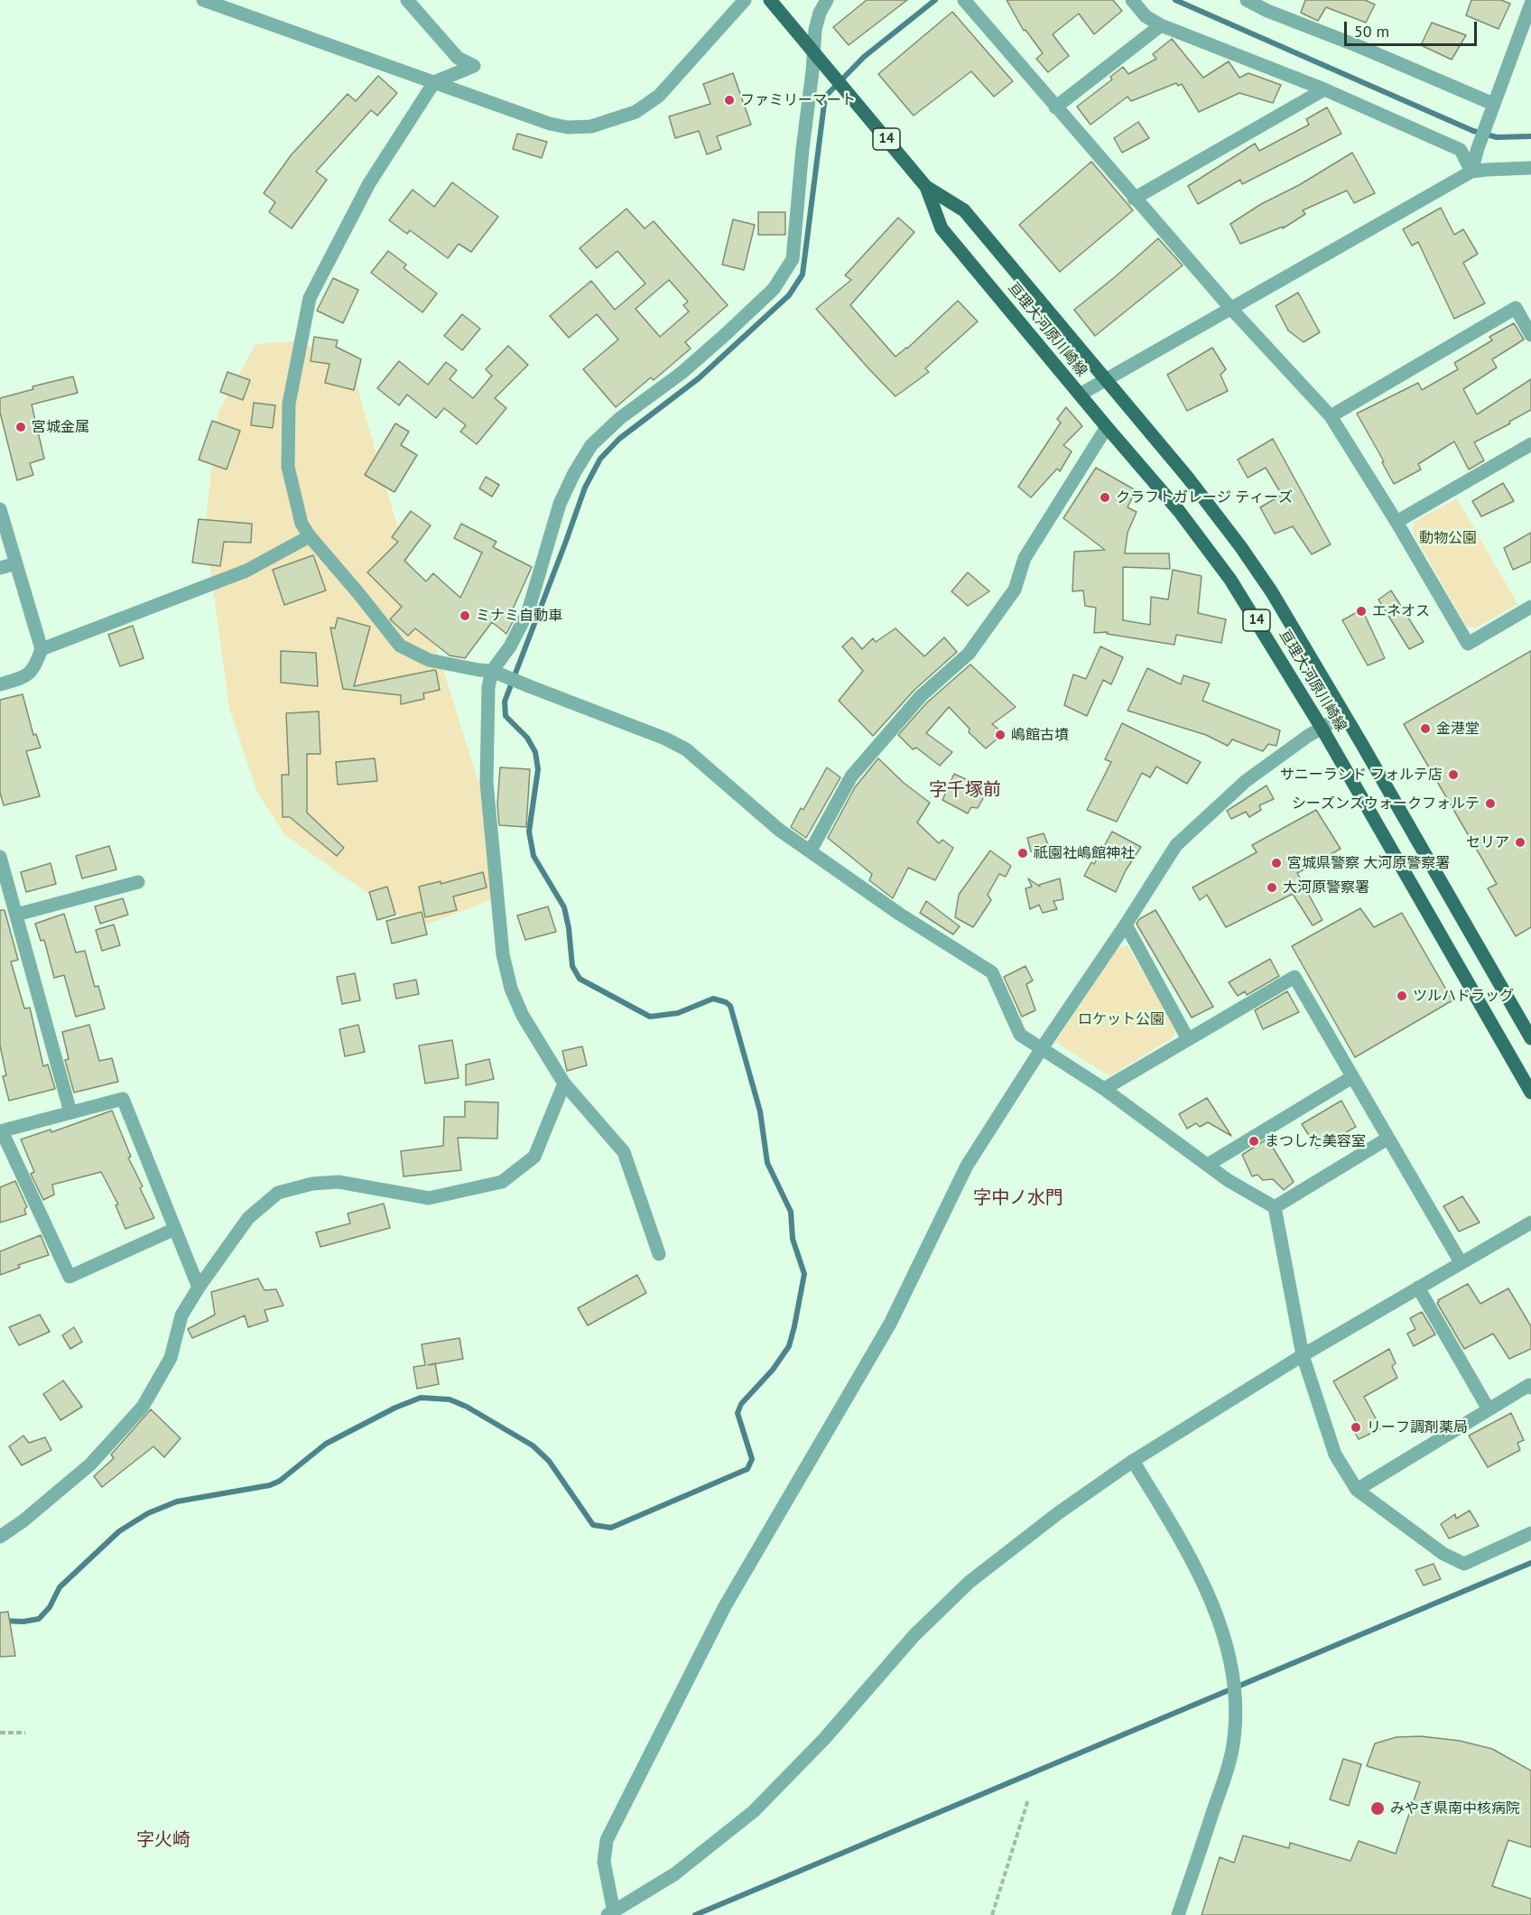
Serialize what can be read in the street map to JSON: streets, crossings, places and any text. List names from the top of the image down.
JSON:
{
  "streets": {
    "main road": ["14", "亘理大河原川崎線"]
  },
  "districts": ["字千塚前", "字中ノ水門", "字火崎"],
  "parks": ["動物公園", "ロケット公園"],
  "places": [
    "ファミリーマート",
    "宮城金属",
    "クラフトガレージ ティーズ",
    "エネオス",
    "ミナミ自動車",
    "金港堂",
    "嶋館古墳",
    "サニーランド フォルテ店",
    "シーズンズウォークフォルテ",
    "セリア",
    "祇園社嶋館神社",
    "宮城県警察 大河原警察署",
    "大河原警察署",
    "ツルハドラッグ",
    "まつした美容室",
    "リーフ調剤薬局",
    "みやぎ県南中核病院"
  ],
  "scale_bar": "50 m"
}
